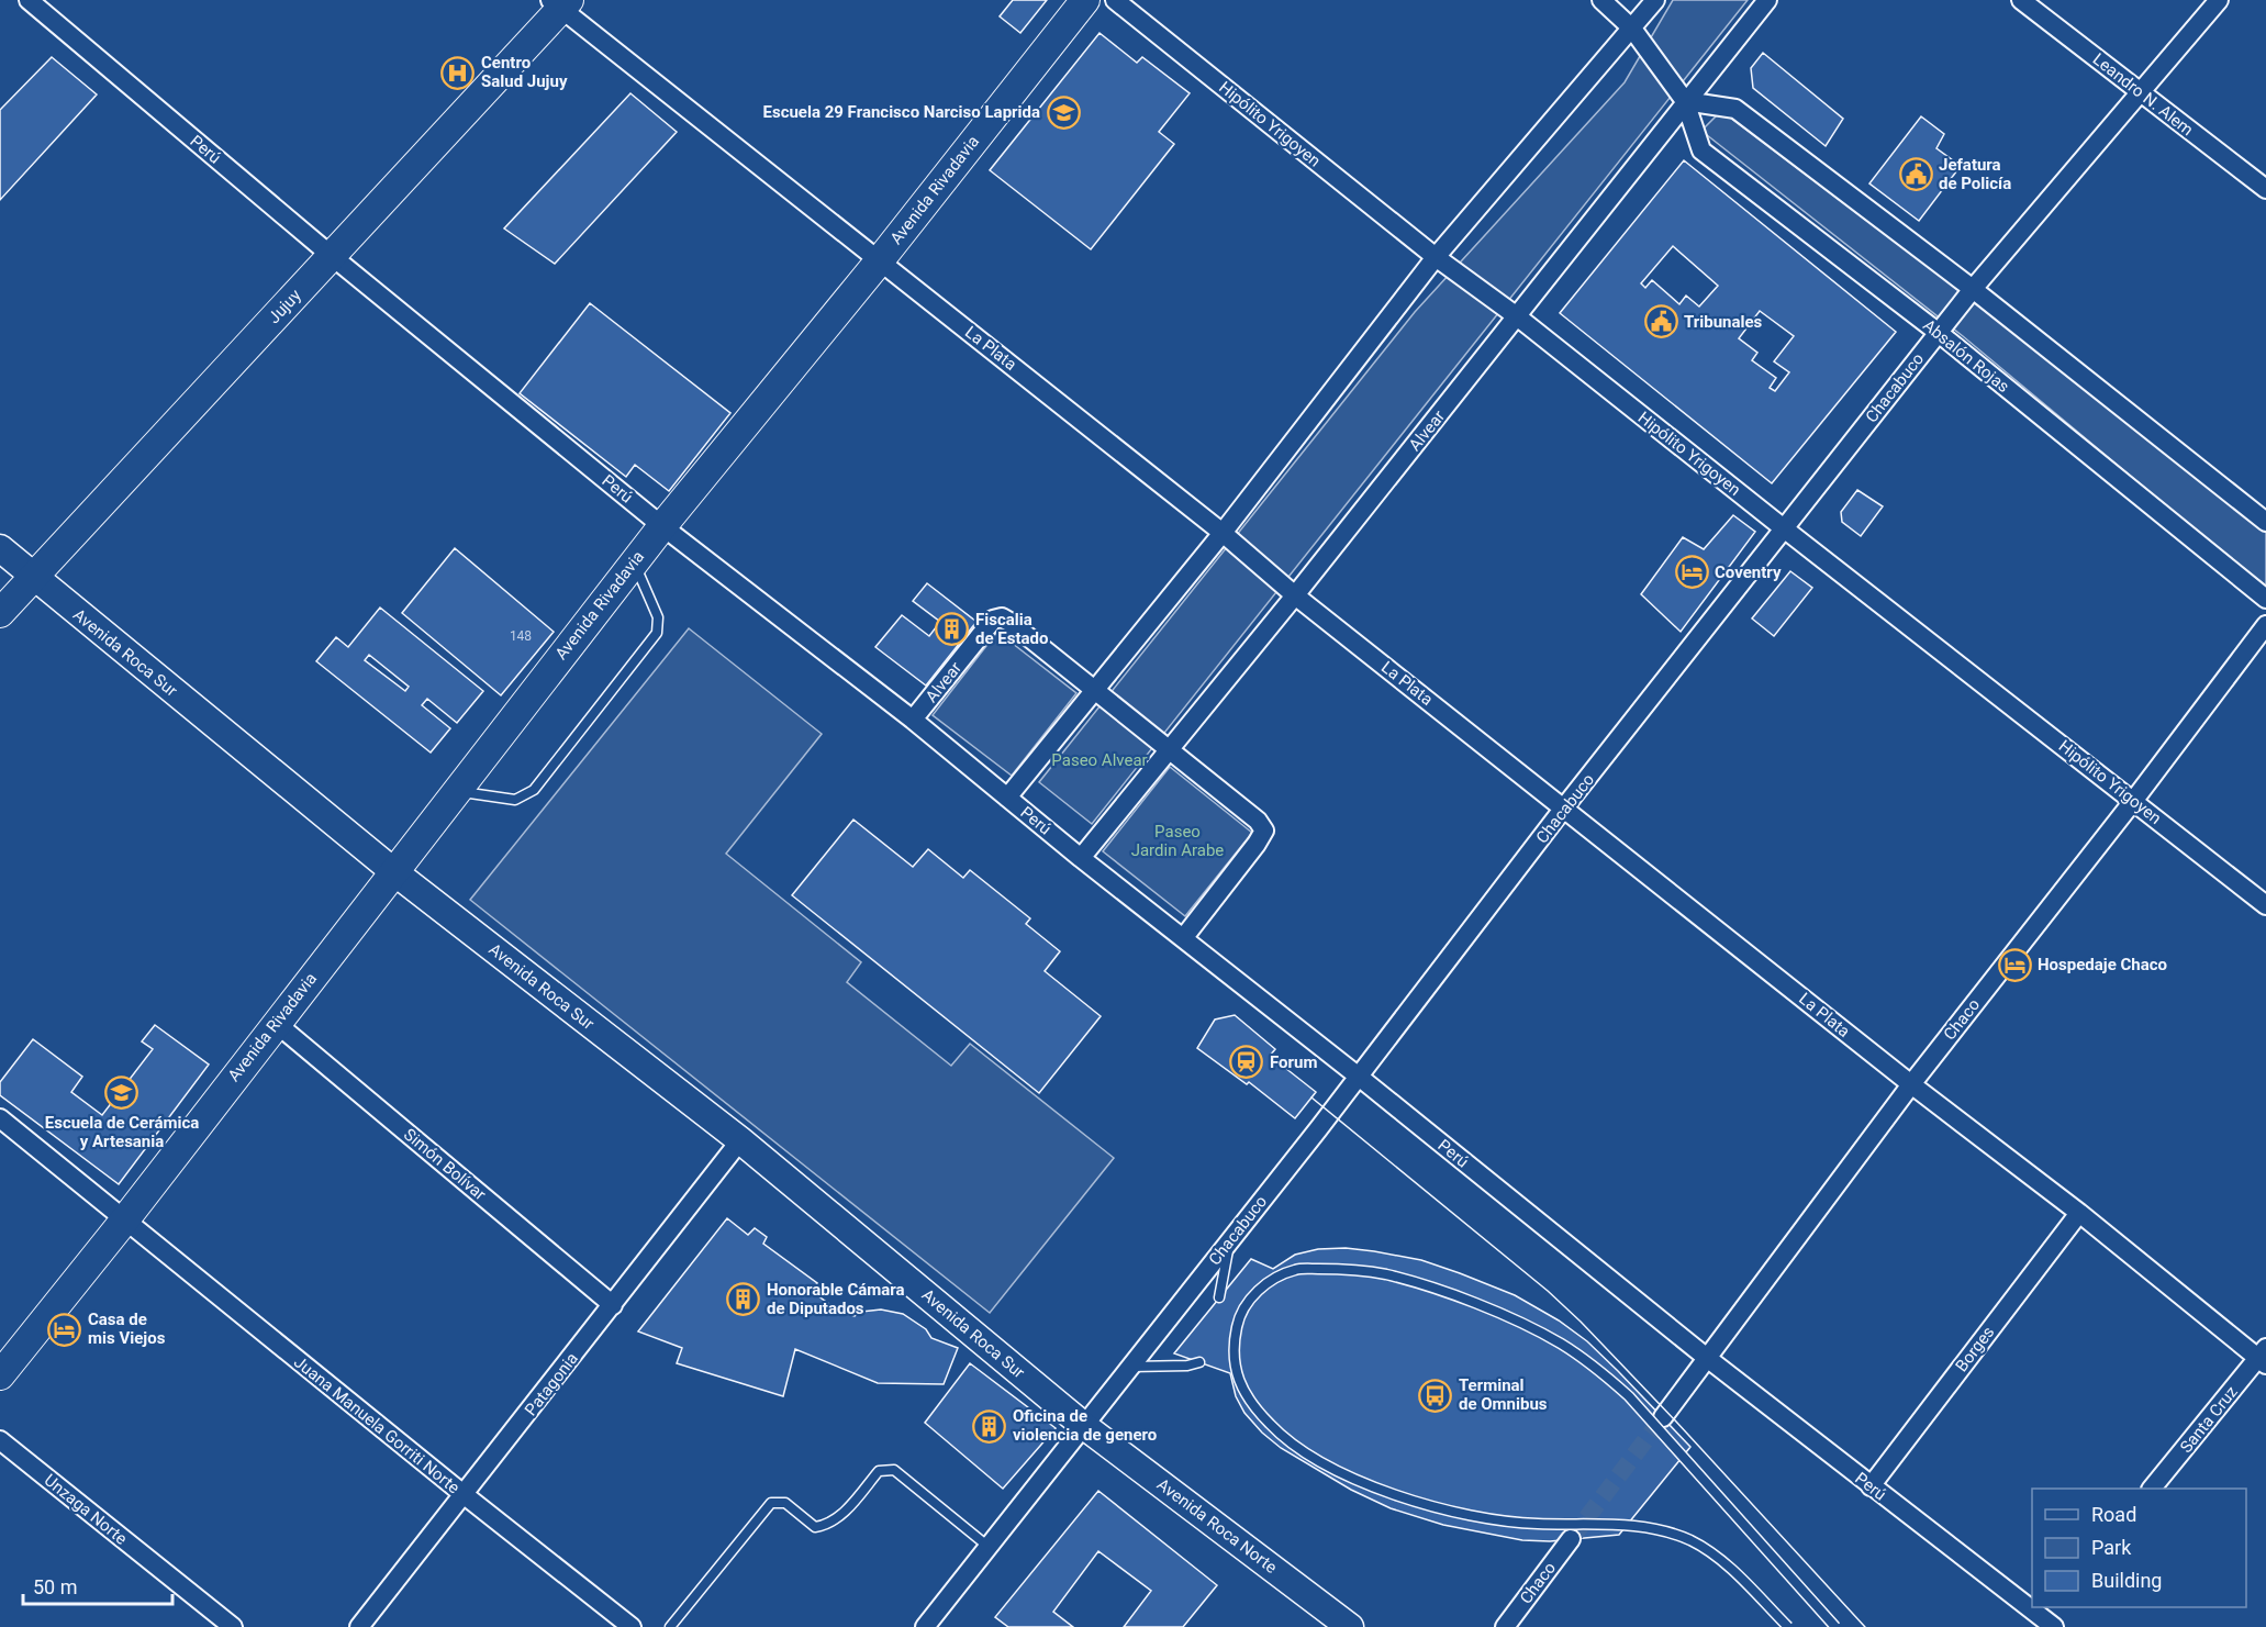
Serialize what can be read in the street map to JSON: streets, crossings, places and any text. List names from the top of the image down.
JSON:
{
  "streets": {
    "main road": [
      "Avenida Rivadavia",
      "Jujuy",
      "Avenida Roca Sur",
      "Avenida Roca Norte"
    ],
    "street": [
      "Leandro N. Alem",
      "Hipólito Yrigoyen",
      "Perú",
      "La Plata",
      "Absalón Rojas",
      "Chacabuco",
      "Alvear",
      "Chaco",
      "Simón Bolívar",
      "Borges",
      "Patagonia",
      "Santa Cruz",
      "Juana Manuela Gorriti Norte",
      "Unzaga Norte"
    ]
  },
  "crossings": [
    ["Leandro N. Alem", "Chacabuco"],
    ["Hipólito Yrigoyen", "Chacabuco"],
    ["Hipólito Yrigoyen", "Alvear"],
    ["Hipólito Yrigoyen", "Chaco"],
    ["Perú", "Avenida Rivadavia"],
    ["Perú", "Jujuy"],
    ["Perú", "Chacabuco"],
    ["Perú", "Alvear"],
    ["Perú", "Chaco"],
    ["Perú", "Borges"],
    ["Avenida Rivadavia", "La Plata"],
    ["Avenida Rivadavia", "Avenida Roca Sur"],
    ["Avenida Rivadavia", "Simón Bolívar"],
    ["Avenida Rivadavia", "Juana Manuela Gorriti Norte"],
    ["Jujuy", "La Plata"],
    ["Jujuy", "Avenida Roca Sur"],
    ["La Plata", "Chacabuco"],
    ["La Plata", "Alvear"],
    ["La Plata", "Chaco"],
    ["La Plata", "Borges"],
    ["La Plata", "Santa Cruz"],
    ["Absalón Rojas", "Chacabuco"],
    ["Absalón Rojas", "Alvear"],
    ["Chacabuco", "Avenida Roca Sur"],
    ["Chacabuco", "Avenida Roca Norte"],
    ["Avenida Roca Sur", "Patagonia"],
    ["Avenida Roca Sur", "Avenida Roca Norte"],
    ["Simón Bolívar", "Patagonia"],
    ["Patagonia", "Juana Manuela Gorriti Norte"]
  ],
  "parks": ["Paseo Alvear", "Paseo Jardin Arabe"],
  "places": {
    "hospital": ["Centro Salud Jujuy"],
    "school or university": ["Escuela 29 Francisco Narciso Laprida", "Escuela de Cerámica y Artesania"],
    "public building": ["Jefatura de Policía", "Tribunales"],
    "hotel": ["Coventry", "Hospedaje Chaco", "Casa de mis Viejos"],
    "building": ["Fiscalia de Estado", "Honorable Cámara de Diputados", "Oficina de violencia de genero"],
    "station": ["Forum"],
    "bus stop": ["Terminal de Omnibus"]
  },
  "house_numbers": ["148"],
  "legend": ["Road", "Park", "Building"],
  "scale_bar": "50 m"
}
